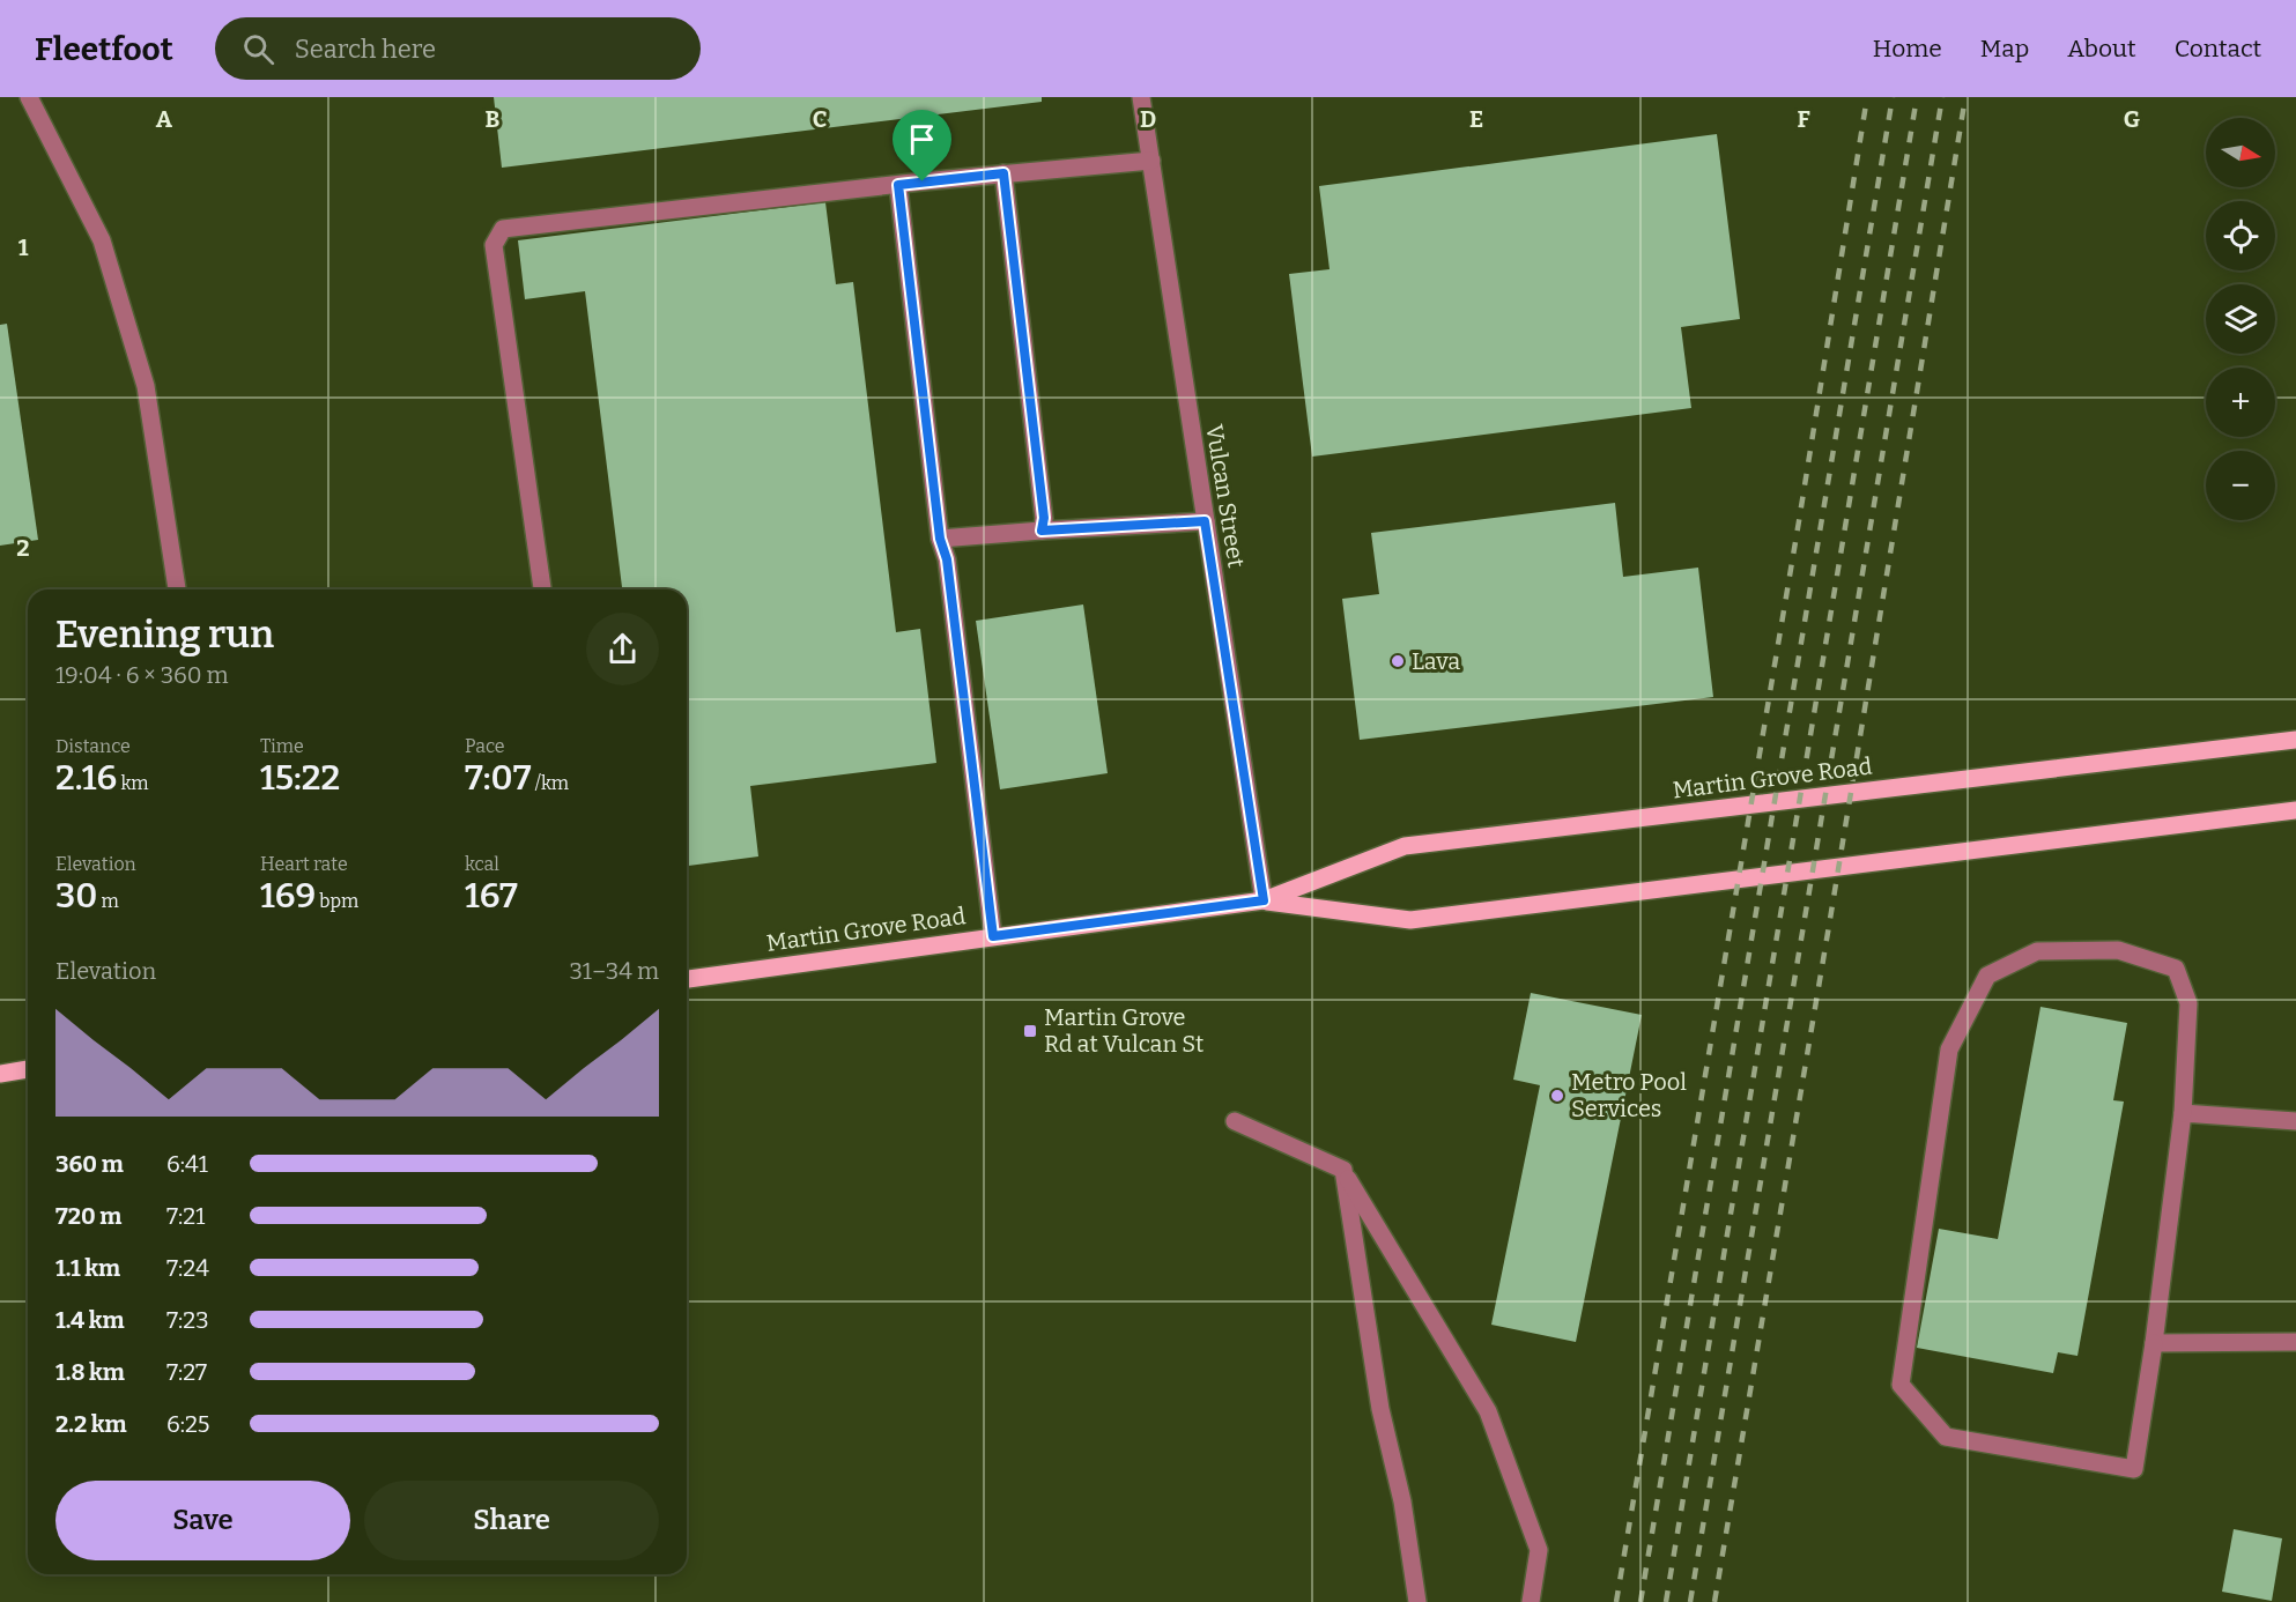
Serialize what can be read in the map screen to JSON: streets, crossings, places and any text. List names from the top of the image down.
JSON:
{
  "streets": {
    "main road": ["Martin Grove Road"],
    "street": ["Vulcan Street"]
  },
  "crossings": [
    ["Vulcan Street", "Martin Grove Road"]
  ],
  "places": {
    "other": ["Lava", "Metro Pool Services"],
    "transit": ["Martin Grove Rd at Vulcan St"]
  },
  "north": "right",
  "page": {
    "header": "Fleetfoot",
    "search": "Search here",
    "nav": [
      "Home",
      "Map",
      "About",
      "Contact"
    ],
    "map_buttons": ["+", "−"],
    "heading": ["Evening run", "19:04 · 6 × 360 m"],
    "stats": [
      ["Distance", "2.16 km"],
      ["Time", "15:22"],
      ["Pace", "7:07 /km"],
      ["Elevation", "30 m"],
      ["Heart rate", "169 bpm"],
      ["kcal", "167"]
    ],
    "chart": ["Elevation", "31–34 m"],
    "list": [
      {
        "name": "360 m",
        "note": "6:41"
      },
      {
        "name": "720 m",
        "note": "7:21"
      },
      {
        "name": "1.1 km",
        "note": "7:24"
      },
      {
        "name": "1.4 km",
        "note": "7:23"
      },
      {
        "name": "1.8 km",
        "note": "7:27"
      },
      {
        "name": "2.2 km",
        "note": "6:25"
      }
    ],
    "buttons": ["Save", "Share"]
  },
  "grid": {
    "columns": [
      "A",
      "B",
      "C",
      "D",
      "E",
      "F",
      "G"
    ],
    "rows": ["1", "2"]
  }
}
